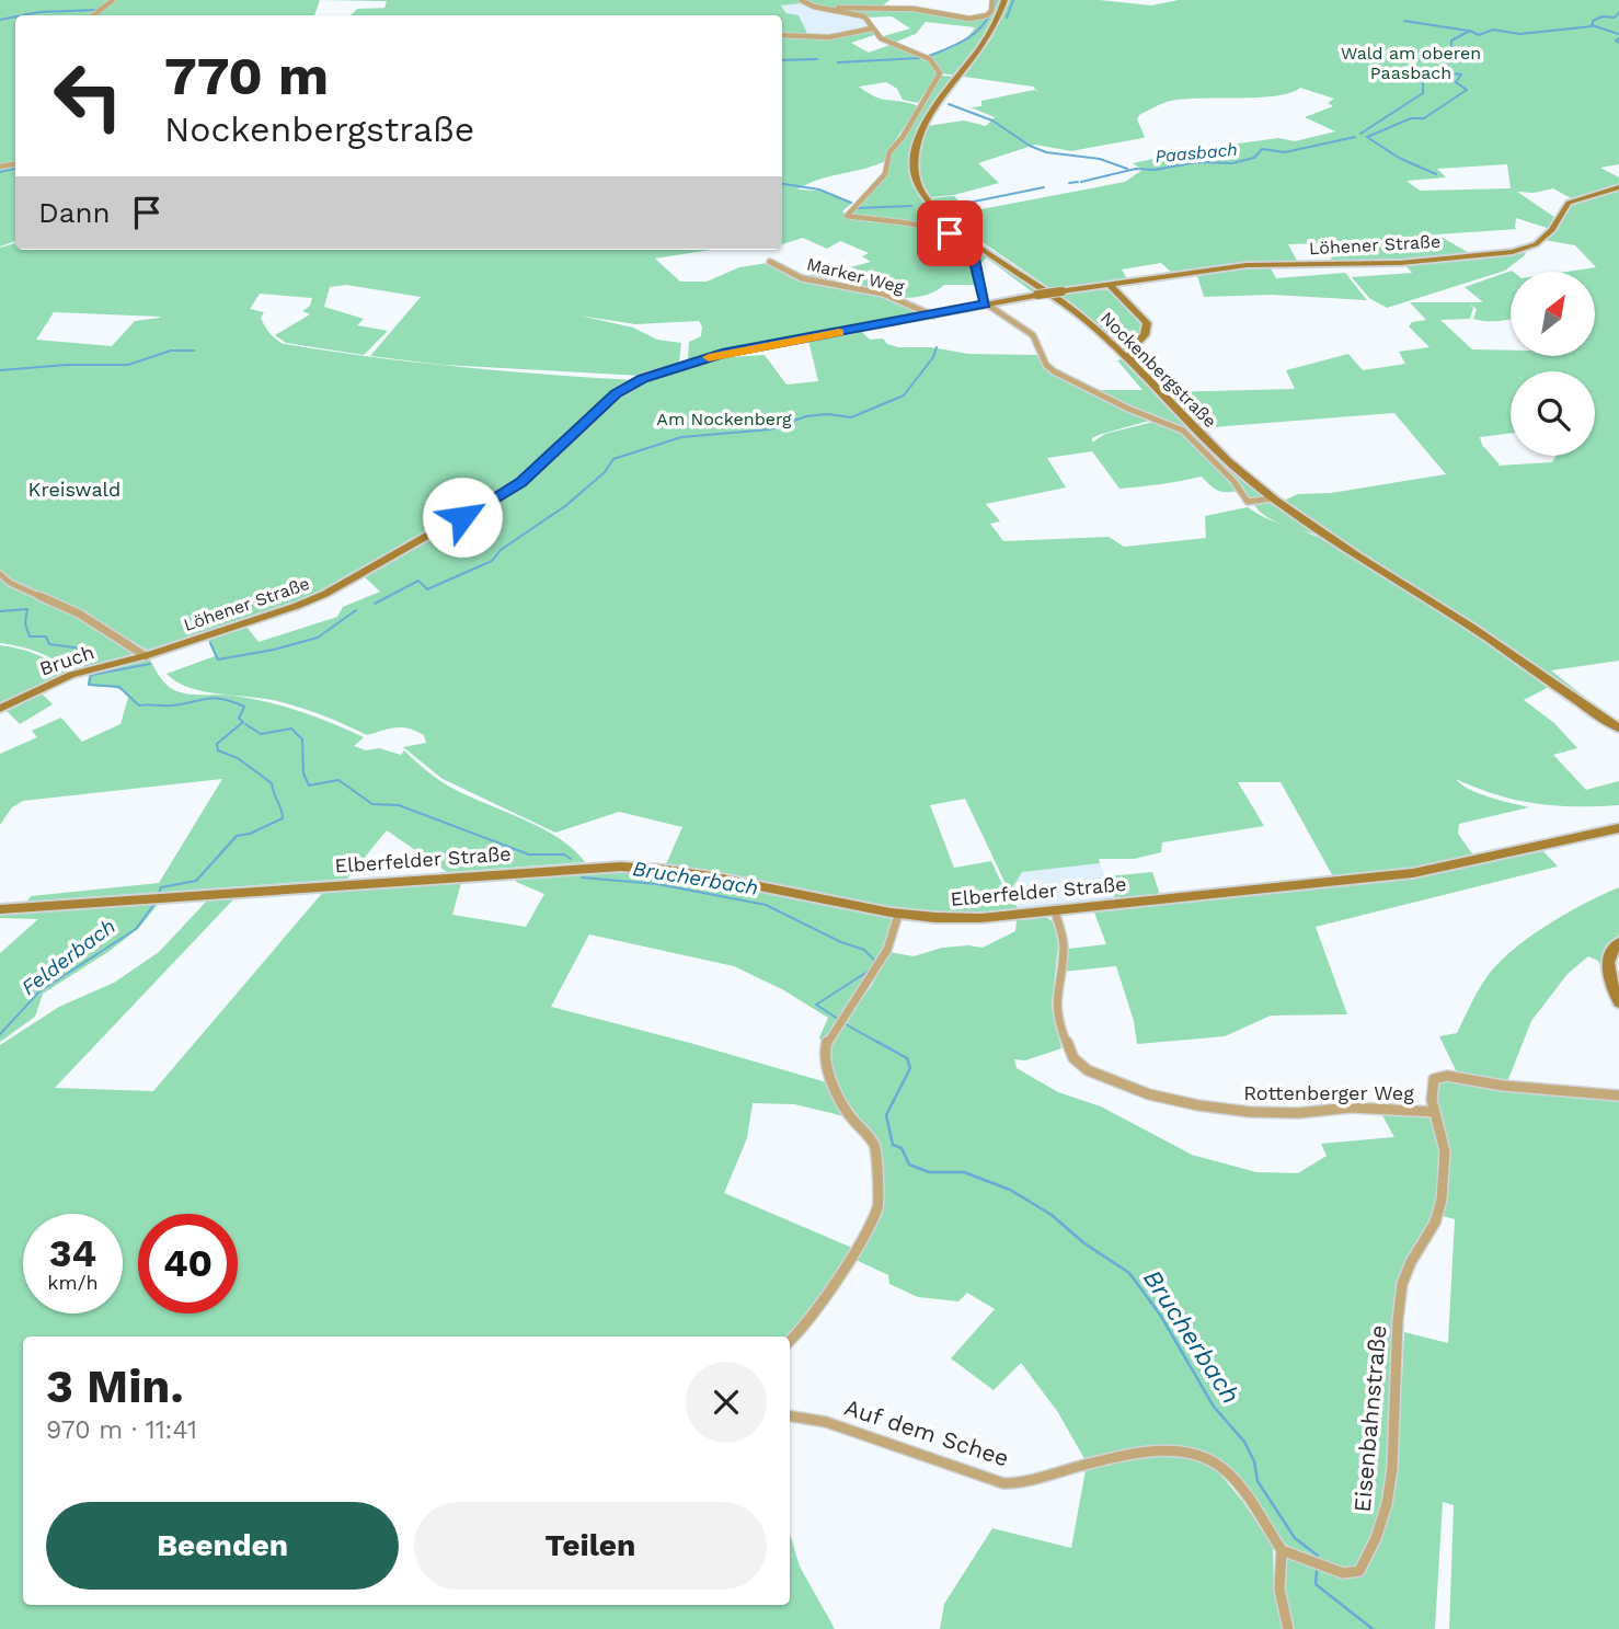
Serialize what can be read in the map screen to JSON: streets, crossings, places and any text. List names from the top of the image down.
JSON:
{
  "streets": {
    "main road": [
      "Löhener Straße",
      "Nockenbergstraße",
      "Bruch",
      "Elberfelder Straße"
    ],
    "street": [
      "Marker Weg",
      "Rottenberger Weg",
      "Eisenbahnstraße",
      "Auf dem Schee"
    ]
  },
  "crossings": [
    ["Löhener Straße", "Marker Weg"],
    ["Löhener Straße", "Nockenbergstraße"],
    ["Löhener Straße", "Bruch"],
    ["Elberfelder Straße", "Rottenberger Weg"],
    ["Rottenberger Weg", "Eisenbahnstraße"],
    ["Eisenbahnstraße", "Auf dem Schee"]
  ],
  "water": ["Paasbach", "Brucherbach", "Felderbach"],
  "parks": ["Wald am oberen Paasbach", "Am Nockenberg", "Kreiswald"],
  "north": "top right",
  "page": {
    "turn": ["770 m", "Nockenbergstraße"],
    "then": "Dann",
    "speed": "34 km/h",
    "limit": "40",
    "heading": ["3 Min.", "970 m · 11:41"],
    "buttons": ["Beenden", "Teilen"]
  }
}
